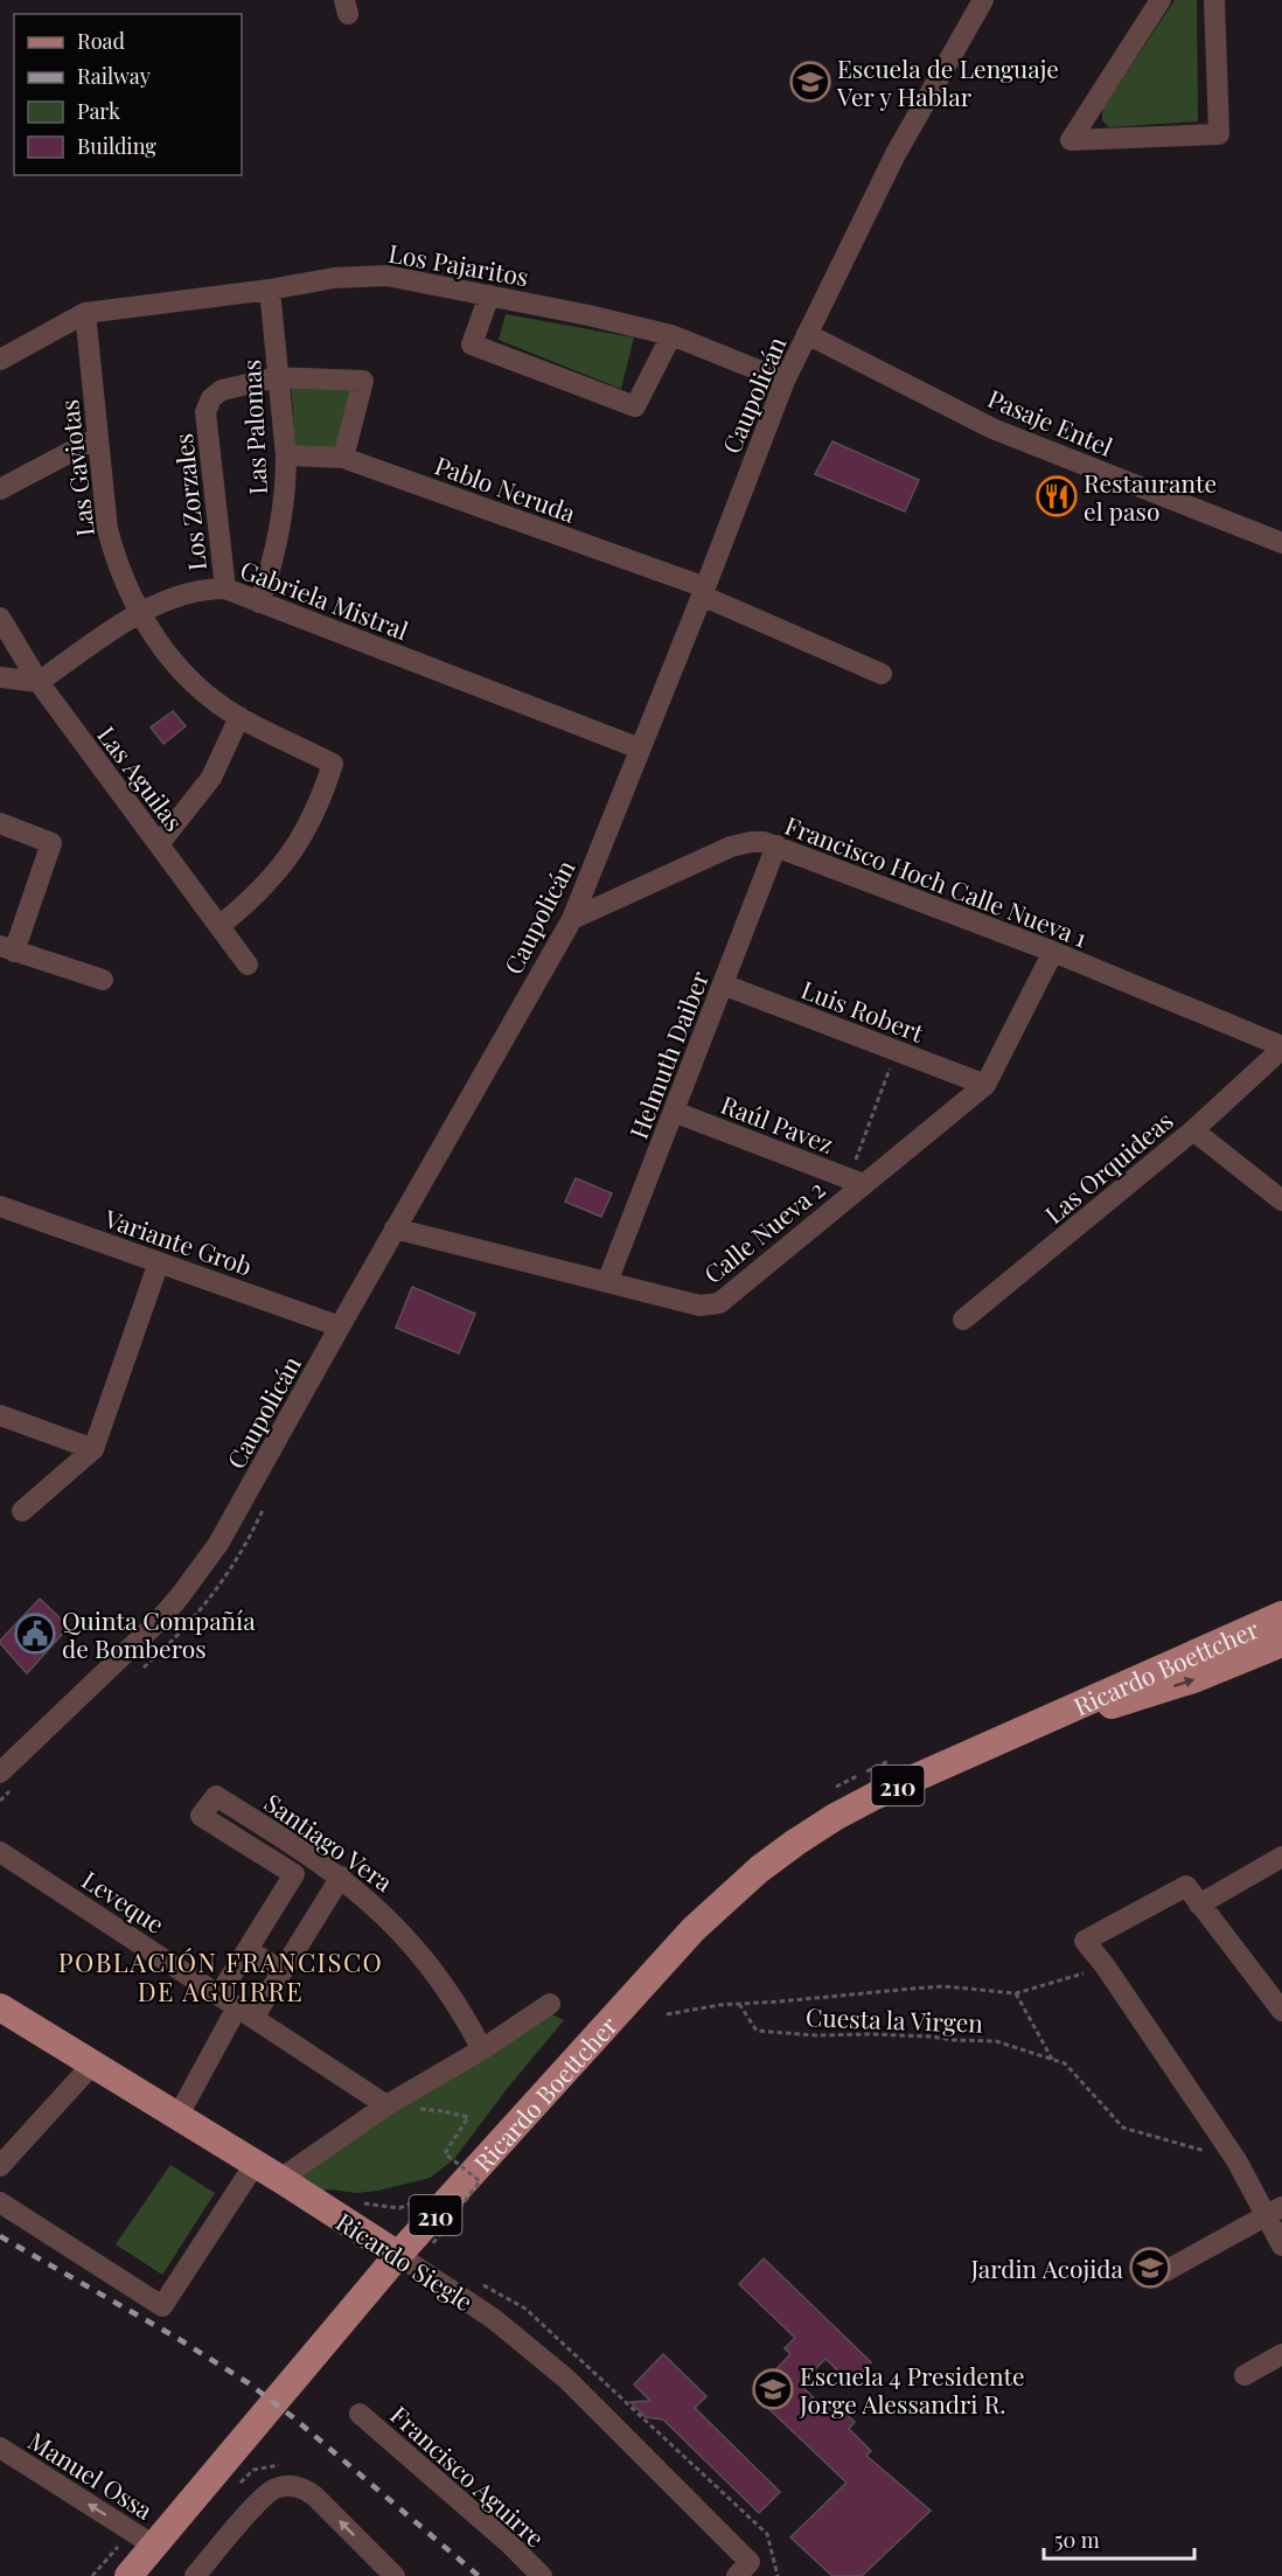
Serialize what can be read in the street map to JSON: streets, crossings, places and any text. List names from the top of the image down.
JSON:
{
  "streets": {
    "main road": ["Ricardo Boettcher", "210", "Ricardo Siegle"],
    "street": [
      "Los Pajaritos",
      "Caupolicán",
      "Pasaje Entel",
      "Las Palomas",
      "Las Gaviotas",
      "Pablo Neruda",
      "Los Zorzales",
      "Gabriela Mistral",
      "Las Aguilas",
      "Francisco Hoch Calle Nueva 1",
      "Luis Robert",
      "Helmuth Daiber",
      "Raúl Pavez",
      "Las Orquideas",
      "Calle Nueva 2",
      "Variante Grob",
      "Santiago Vera",
      "Leveque",
      "Manuel Ossa",
      "Francisco Aguirre"
    ],
    "path": ["Cuesta la Virgen"]
  },
  "crossings": [
    ["Los Pajaritos", "Caupolicán"],
    ["Los Pajaritos", "Las Palomas"],
    ["Los Pajaritos", "Las Gaviotas"],
    ["Caupolicán", "Pasaje Entel"],
    ["Caupolicán", "Pablo Neruda"],
    ["Caupolicán", "Gabriela Mistral"],
    ["Caupolicán", "Francisco Hoch Calle Nueva 1"],
    ["Caupolicán", "Calle Nueva 2"],
    ["Caupolicán", "Variante Grob"],
    ["Las Palomas", "Pablo Neruda"],
    ["Las Palomas", "Los Zorzales"],
    ["Las Palomas", "Gabriela Mistral"],
    ["Las Gaviotas", "Gabriela Mistral"],
    ["Las Gaviotas", "Las Aguilas"],
    ["Pablo Neruda", "Los Zorzales"],
    ["Los Zorzales", "Gabriela Mistral"],
    ["Gabriela Mistral", "Las Aguilas"],
    ["Francisco Hoch Calle Nueva 1", "Helmuth Daiber"],
    ["Francisco Hoch Calle Nueva 1", "Las Orquideas"],
    ["Francisco Hoch Calle Nueva 1", "Calle Nueva 2"],
    ["Luis Robert", "Helmuth Daiber"],
    ["Luis Robert", "Calle Nueva 2"],
    ["Helmuth Daiber", "Raúl Pavez"],
    ["Helmuth Daiber", "Calle Nueva 2"],
    ["Raúl Pavez", "Calle Nueva 2"],
    ["Ricardo Boettcher", "Ricardo Siegle"],
    ["Ricardo Boettcher", "Manuel Ossa"]
  ],
  "one_way": ["Manuel Ossa"],
  "districts": ["POBLACIÓN FRANCISCO DE AGUIRRE"],
  "places": {
    "school or university": ["Escuela de Lenguaje Ver y Hablar", "Jardin Acojida", "Escuela 4 Presidente Jorge Alessandri R."],
    "restaurant": ["Restaurante el paso"],
    "public building": ["Quinta Compañía de Bomberos"]
  },
  "legend": [
    "Road",
    "Railway",
    "Park",
    "Building"
  ],
  "scale_bar": "50 m"
}
